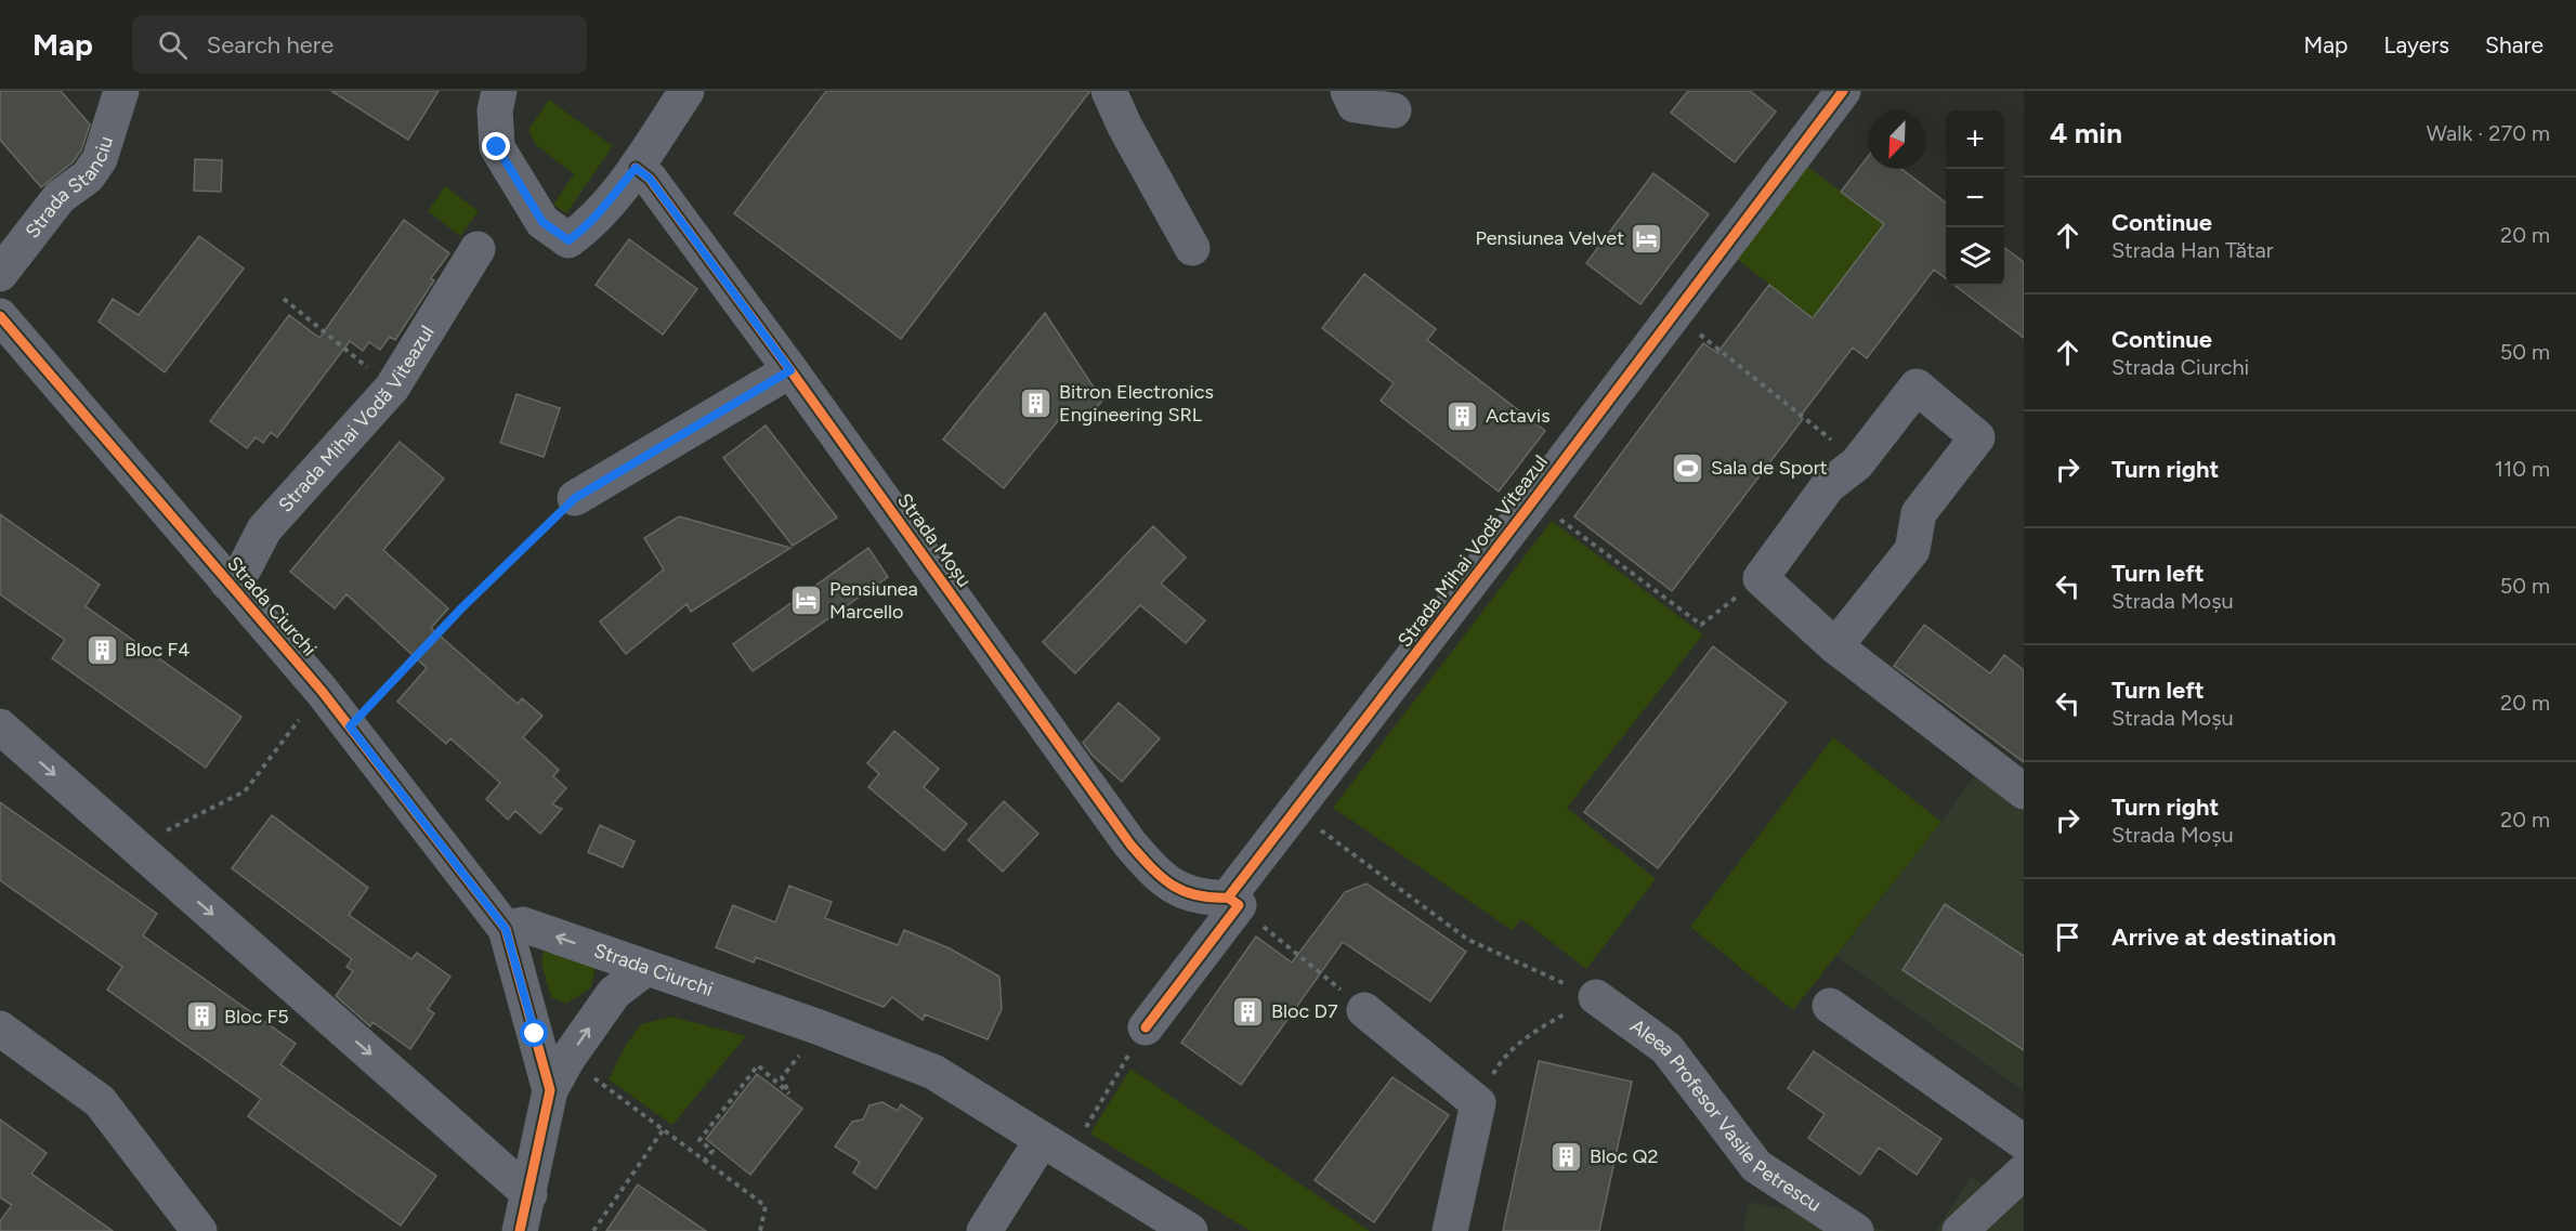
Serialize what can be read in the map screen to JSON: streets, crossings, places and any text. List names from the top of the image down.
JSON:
{
  "streets": {
    "street": [
      "Strada Stanciu",
      "Strada Mihai Vodă Viteazul",
      "Strada Moșu",
      "Strada Ciurchi",
      "Aleea Profesor Vasile Petrescu"
    ]
  },
  "crossings": [
    ["Strada Mihai Vodă Viteazul", "Strada Moșu"],
    ["Strada Mihai Vodă Viteazul", "Strada Ciurchi"]
  ],
  "places": {
    "hotel": ["Pensiunea Velvet", "Pensiunea Marcello"],
    "building": [
      "Bitron Electronics Engineering SRL",
      "Actavis",
      "Bloc F4",
      "Bloc D7",
      "Bloc F5",
      "Bloc Q2"
    ],
    "sports": ["Sala de Sport"]
  },
  "north": "bottom left",
  "page": {
    "header": "Map",
    "search": "Search here",
    "nav": ["Map", "Layers", "Share"],
    "heading": ["4 min", "Walk · 270 m"],
    "map_buttons": ["+", "−"],
    "list": [
      ["Continue", "Strada Han Tătar", "20 m"],
      ["Continue", "Strada Ciurchi", "50 m"],
      ["Turn right", "110 m"],
      ["Turn left", "Strada Moșu", "50 m"],
      ["Turn left", "Strada Moșu", "20 m"],
      ["Turn right", "Strada Moșu", "20 m"],
      "Arrive at destination"
    ]
  }
}
